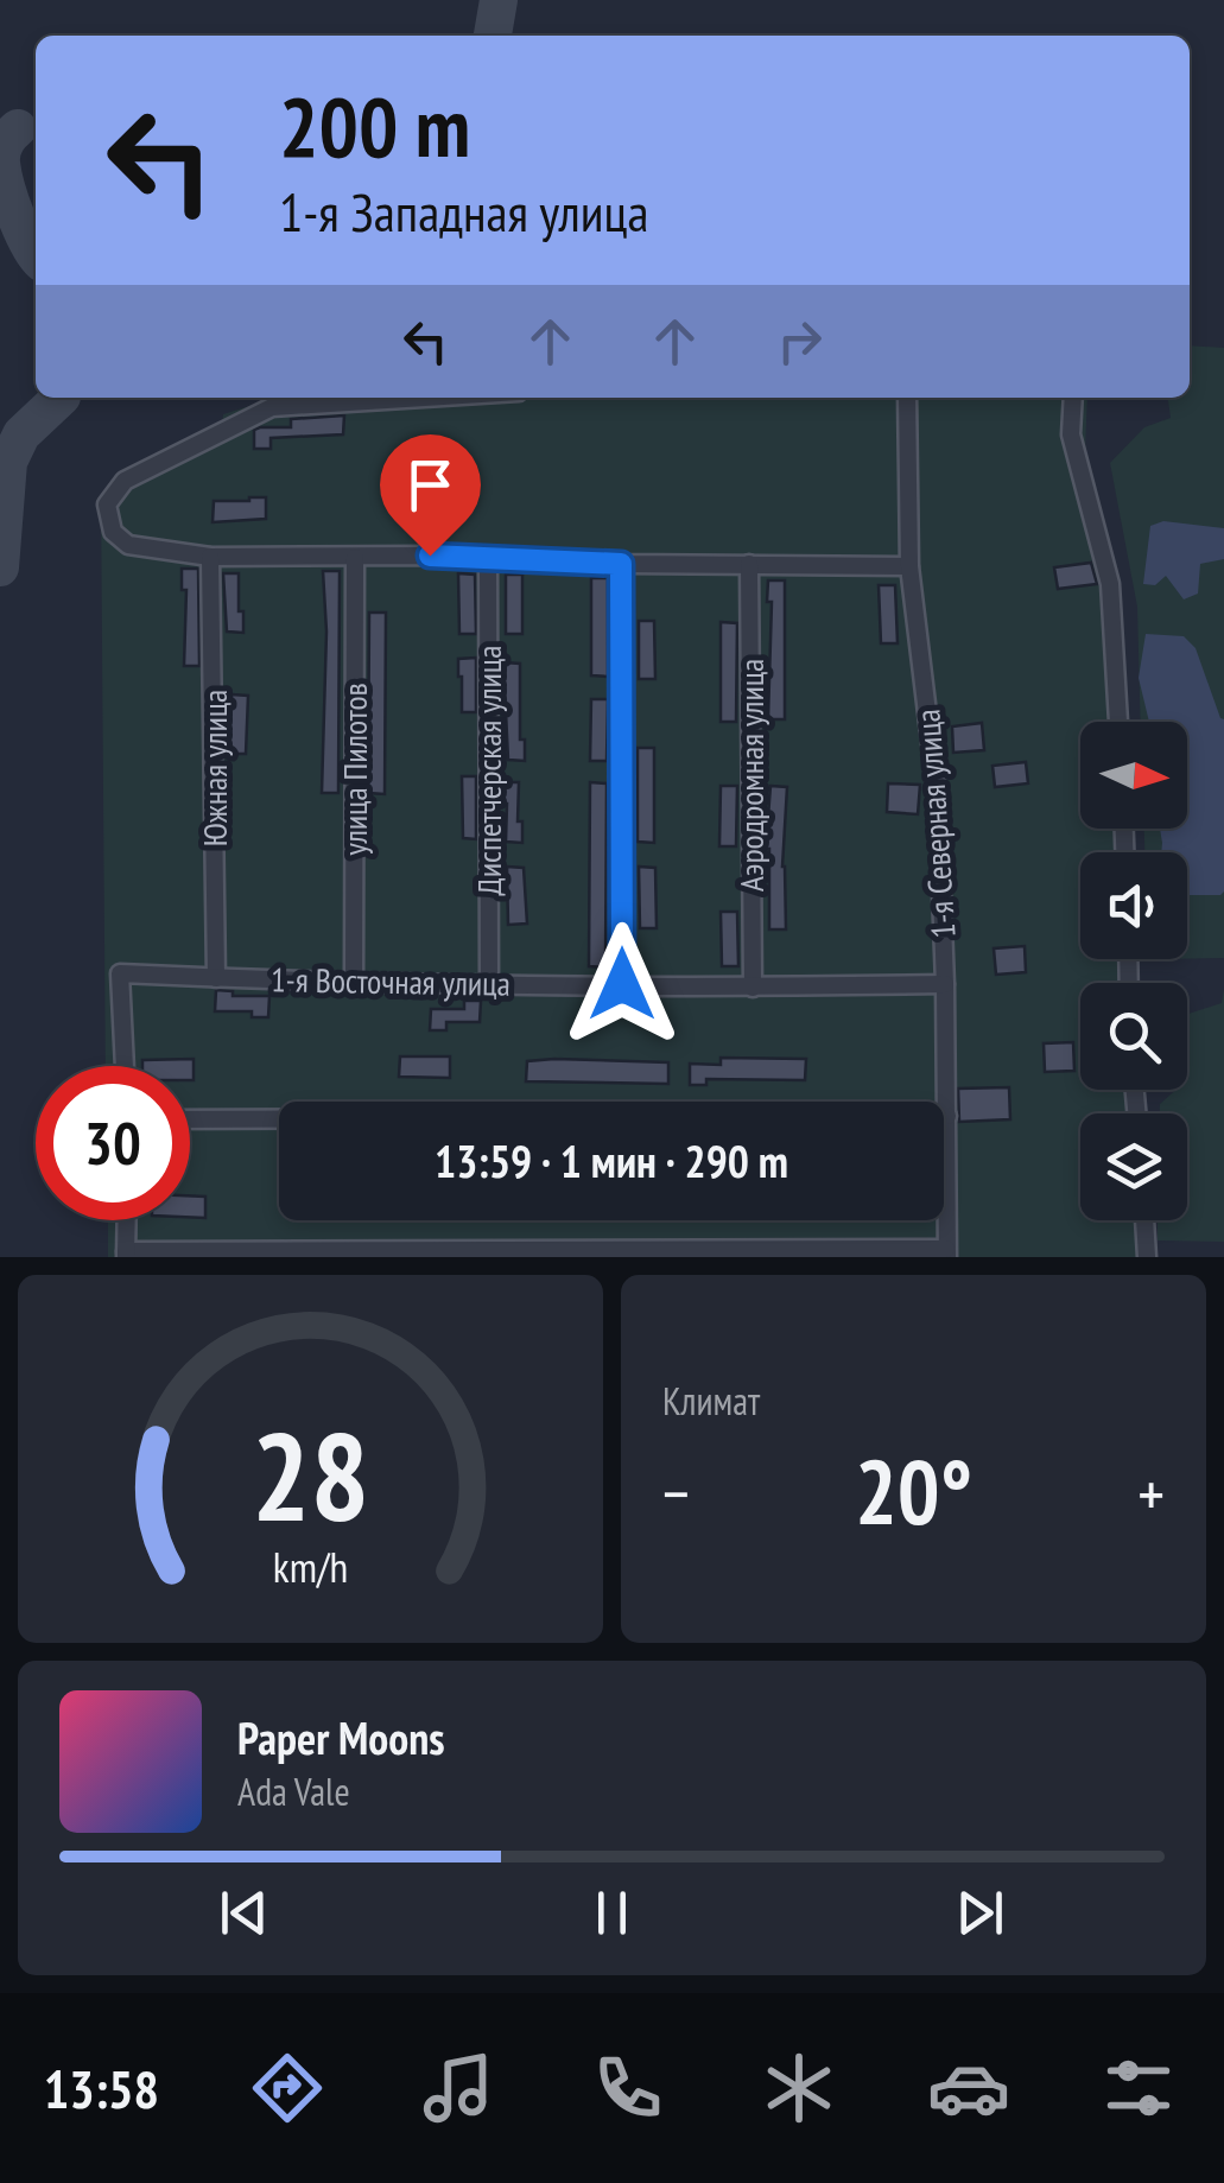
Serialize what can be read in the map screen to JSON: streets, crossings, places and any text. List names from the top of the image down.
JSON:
{
  "streets": {
    "street": [
      "Южная улица",
      "улица Пилотов",
      "Диспетчерская улица",
      "Аэродромная улица",
      "1-я Северная улица",
      "1-я Восточная улица"
    ]
  },
  "crossings": [
    ["Южная улица", "1-я Восточная улица"],
    ["улица Пилотов", "1-я Восточная улица"],
    ["Диспетчерская улица", "1-я Восточная улица"],
    ["Аэродромная улица", "1-я Восточная улица"],
    ["1-я Северная улица", "1-я Восточная улица"]
  ],
  "north": "right",
  "page": {
    "turn": ["200 m", "1-я Западная улица"],
    "limit": "30",
    "trip": "13:59 · 1 мин · 290 m",
    "tile": "Климат",
    "heat": ["−", "20°", "+"],
    "song": ["Paper Moons", "Ada Vale"],
    "tabs": "13:58",
    "gauge": ["28", "km/h"]
  }
}
